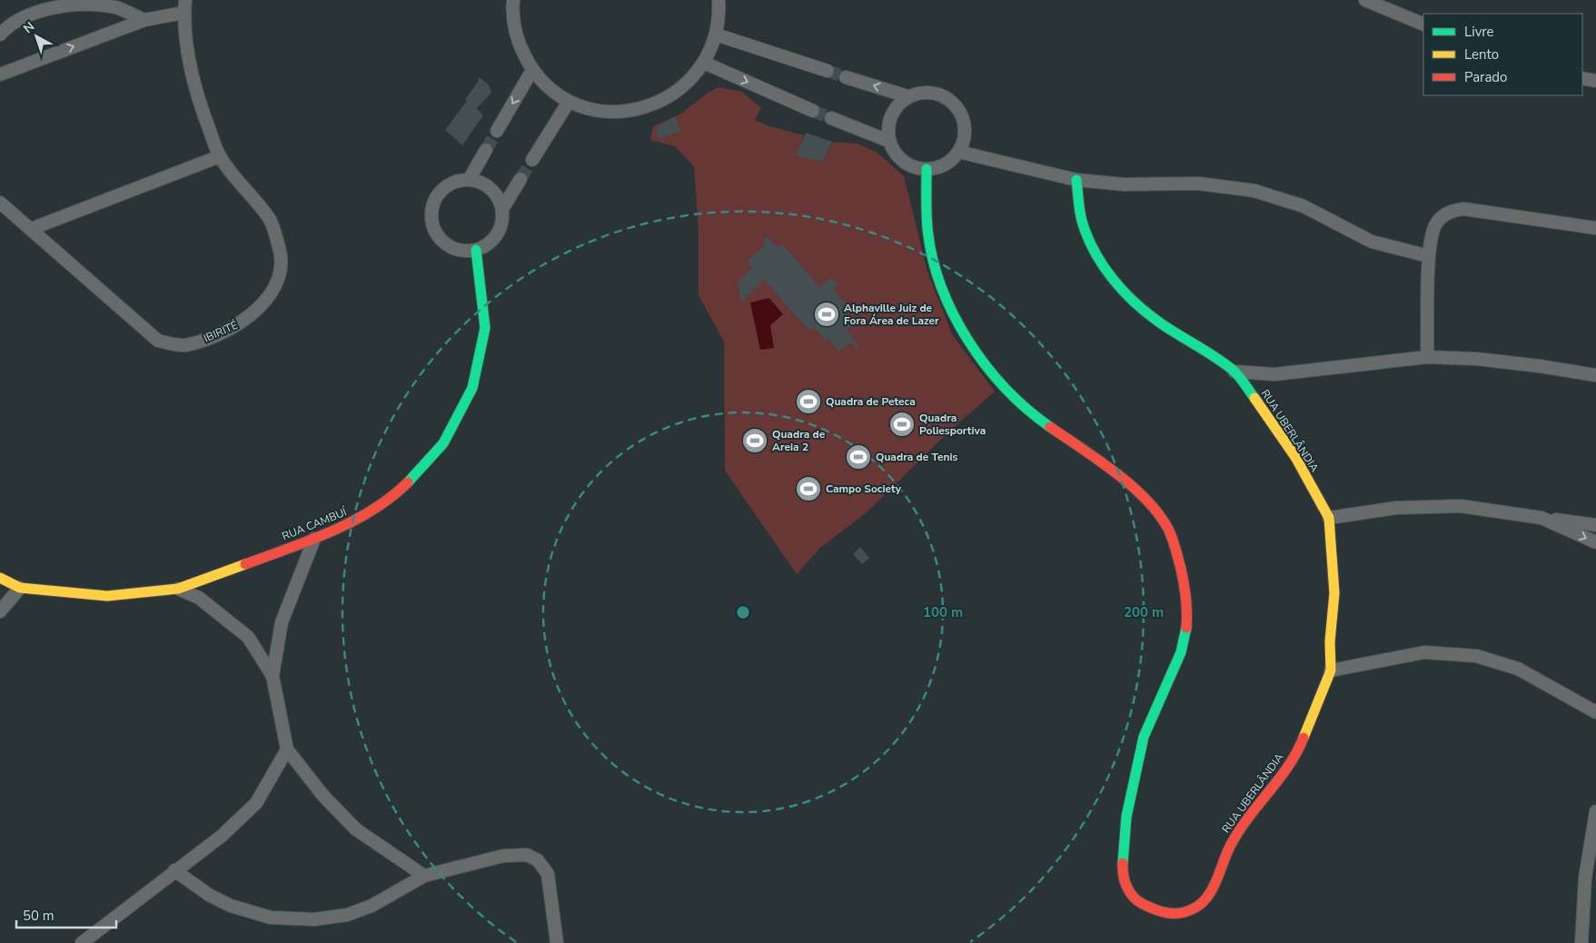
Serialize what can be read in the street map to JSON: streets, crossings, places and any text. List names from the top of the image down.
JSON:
{
  "streets": {
    "street": ["IBIRITÉ", "RUA UBERLÂNDIA", "RUA CAMBUÍ"]
  },
  "places": {
    "sports": [
      "Alphaville Juiz de Fora Área de Lazer",
      "Quadra de Peteca",
      "Quadra Poliesportiva",
      "Quadra de Areia 2",
      "Quadra de Tenis",
      "Campo Society"
    ]
  },
  "legend": ["Livre", "Lento", "Parado"],
  "scale_bar": "50 m",
  "north": "top left",
  "rings": ["100 m", "200 m"]
}
